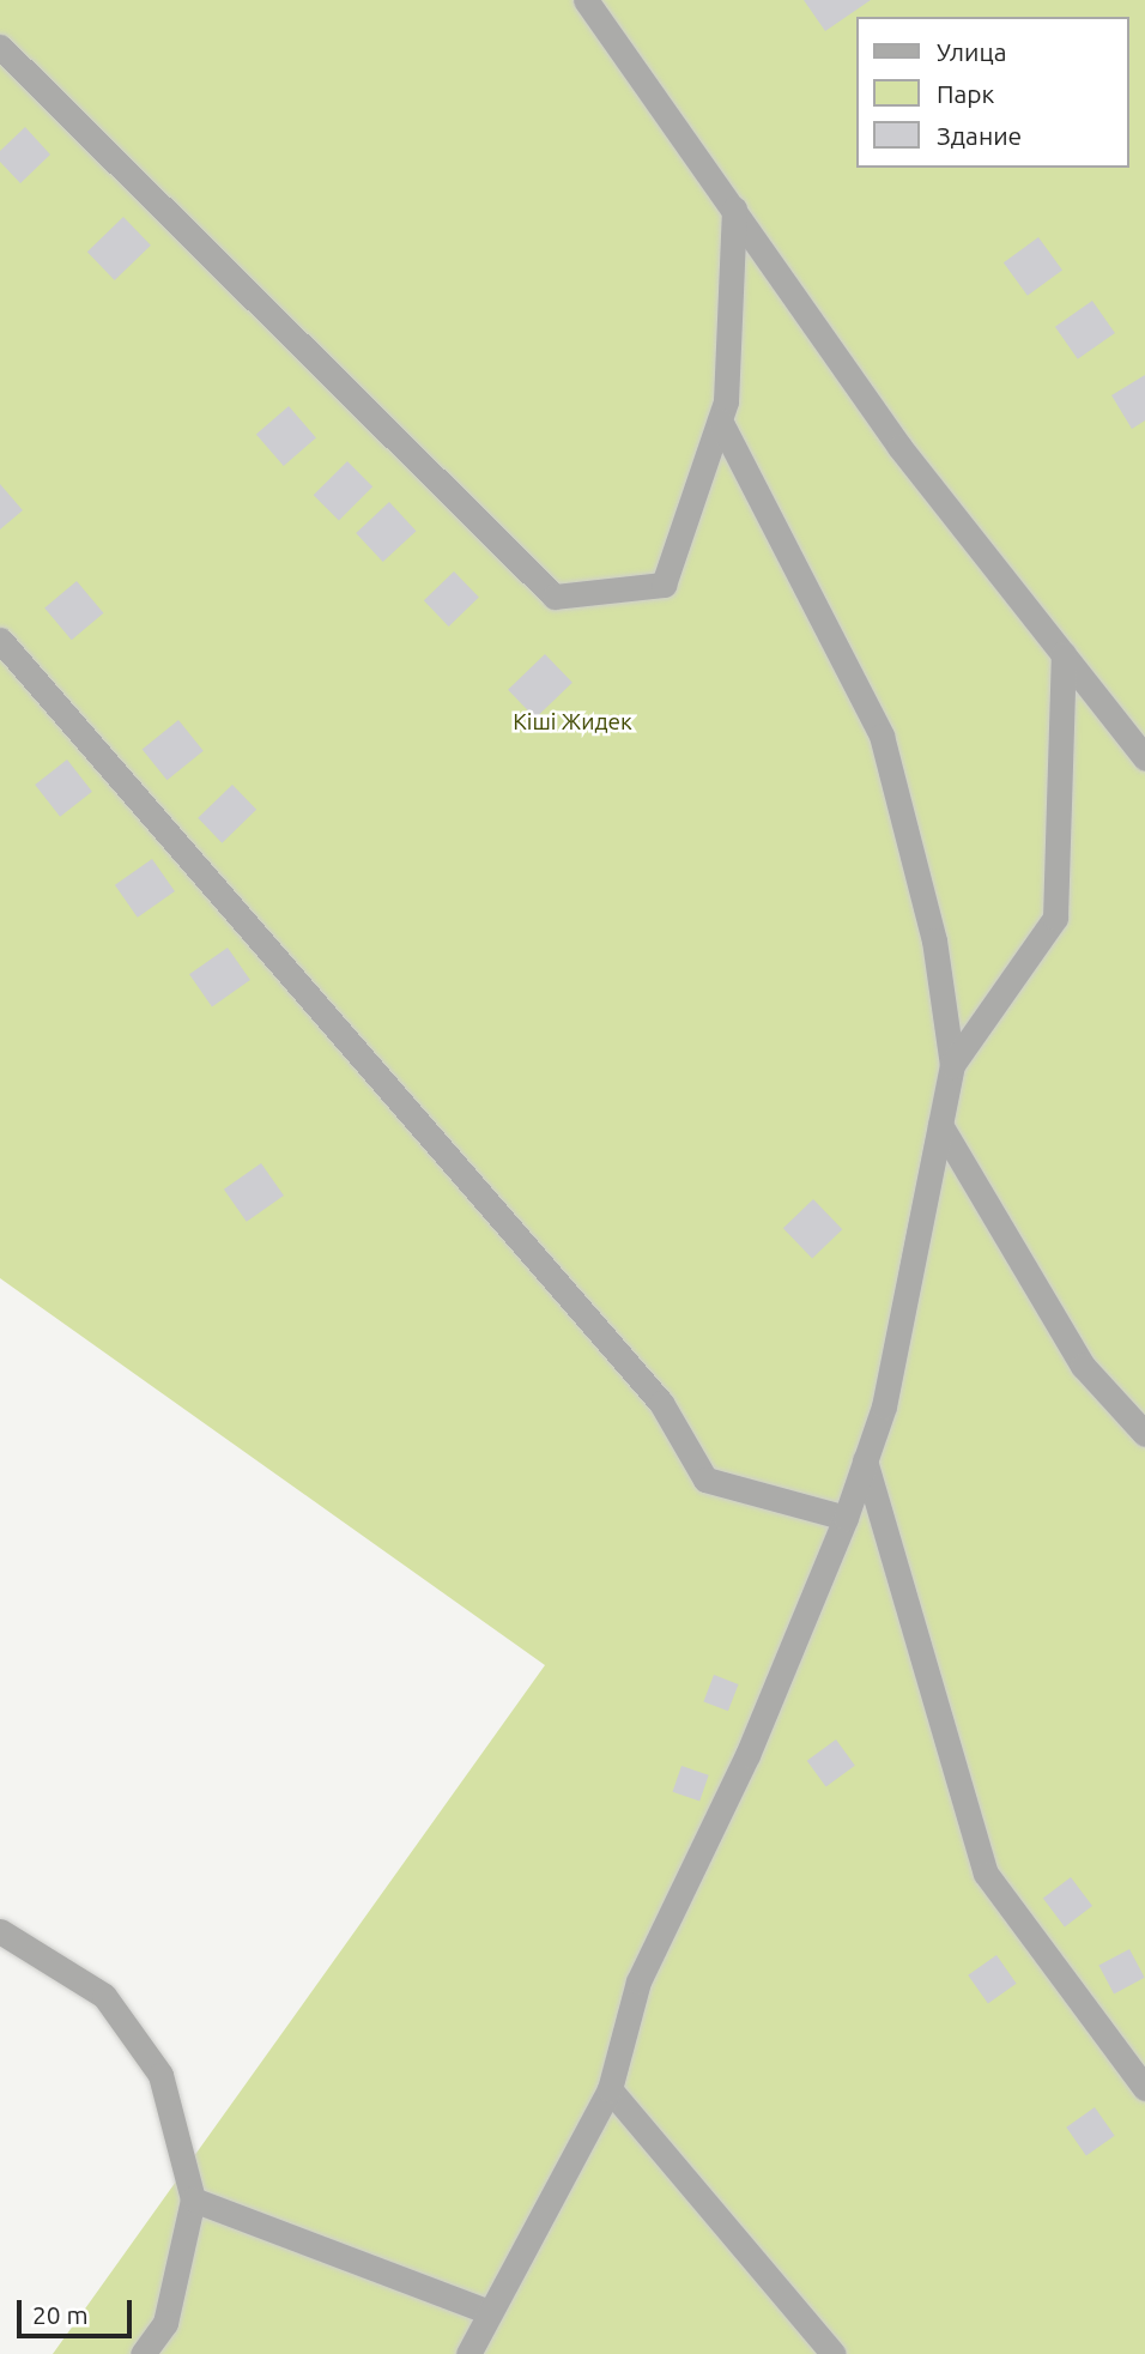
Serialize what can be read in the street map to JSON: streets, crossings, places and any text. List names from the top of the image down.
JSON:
{
  "parks": ["Кіші Жидек"],
  "legend": ["Улица", "Парк", "Здание"],
  "scale_bar": "20 m"
}
